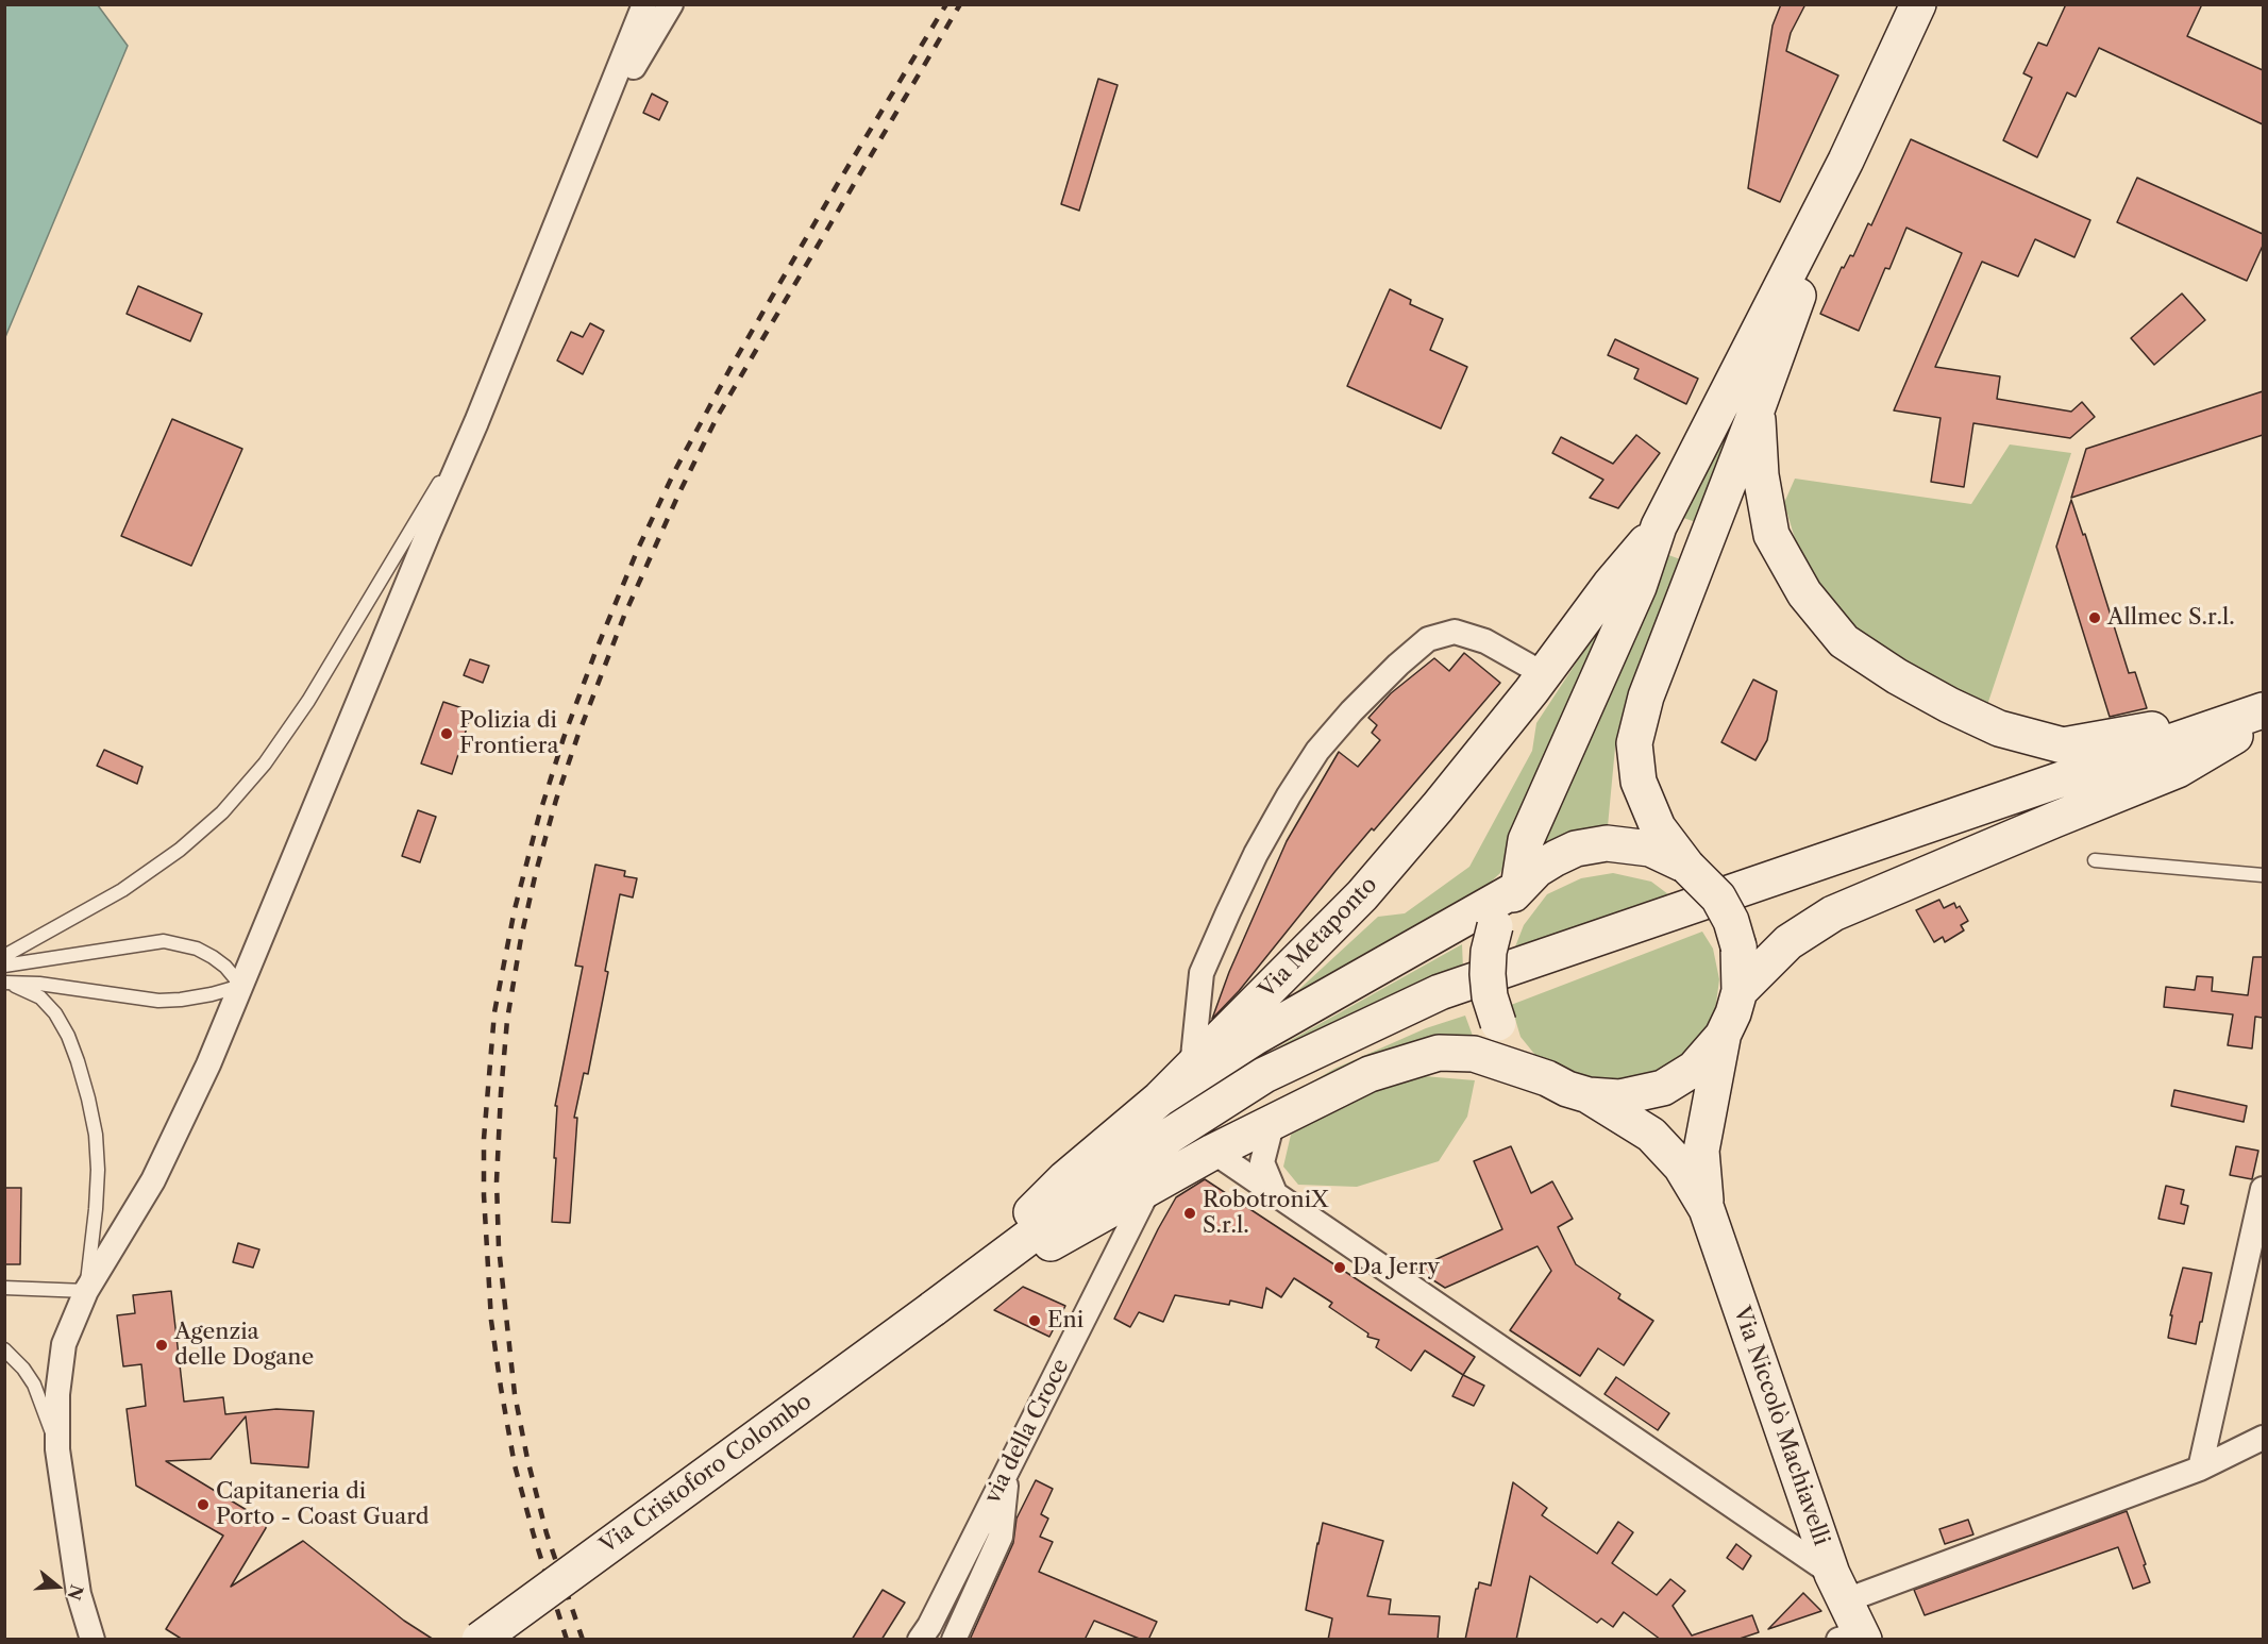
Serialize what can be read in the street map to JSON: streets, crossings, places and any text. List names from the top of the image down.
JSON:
{
  "streets": {
    "main road": ["Via Metaponto", "Via Niccolò Machiavelli", "Via Cristoforo Colombo"],
    "street": ["via della Croce"]
  },
  "crossings": [
    ["Via Metaponto", "Via Cristoforo Colombo"]
  ],
  "places": [
    "Allmec S.r.l.",
    "Polizia di Frontiera",
    "RobotroniX S.r.l.",
    "Da Jerry",
    "Eni",
    "Agenzia delle Dogane",
    "Capitaneria di Porto - Coast Guard"
  ],
  "north": "right"
}
